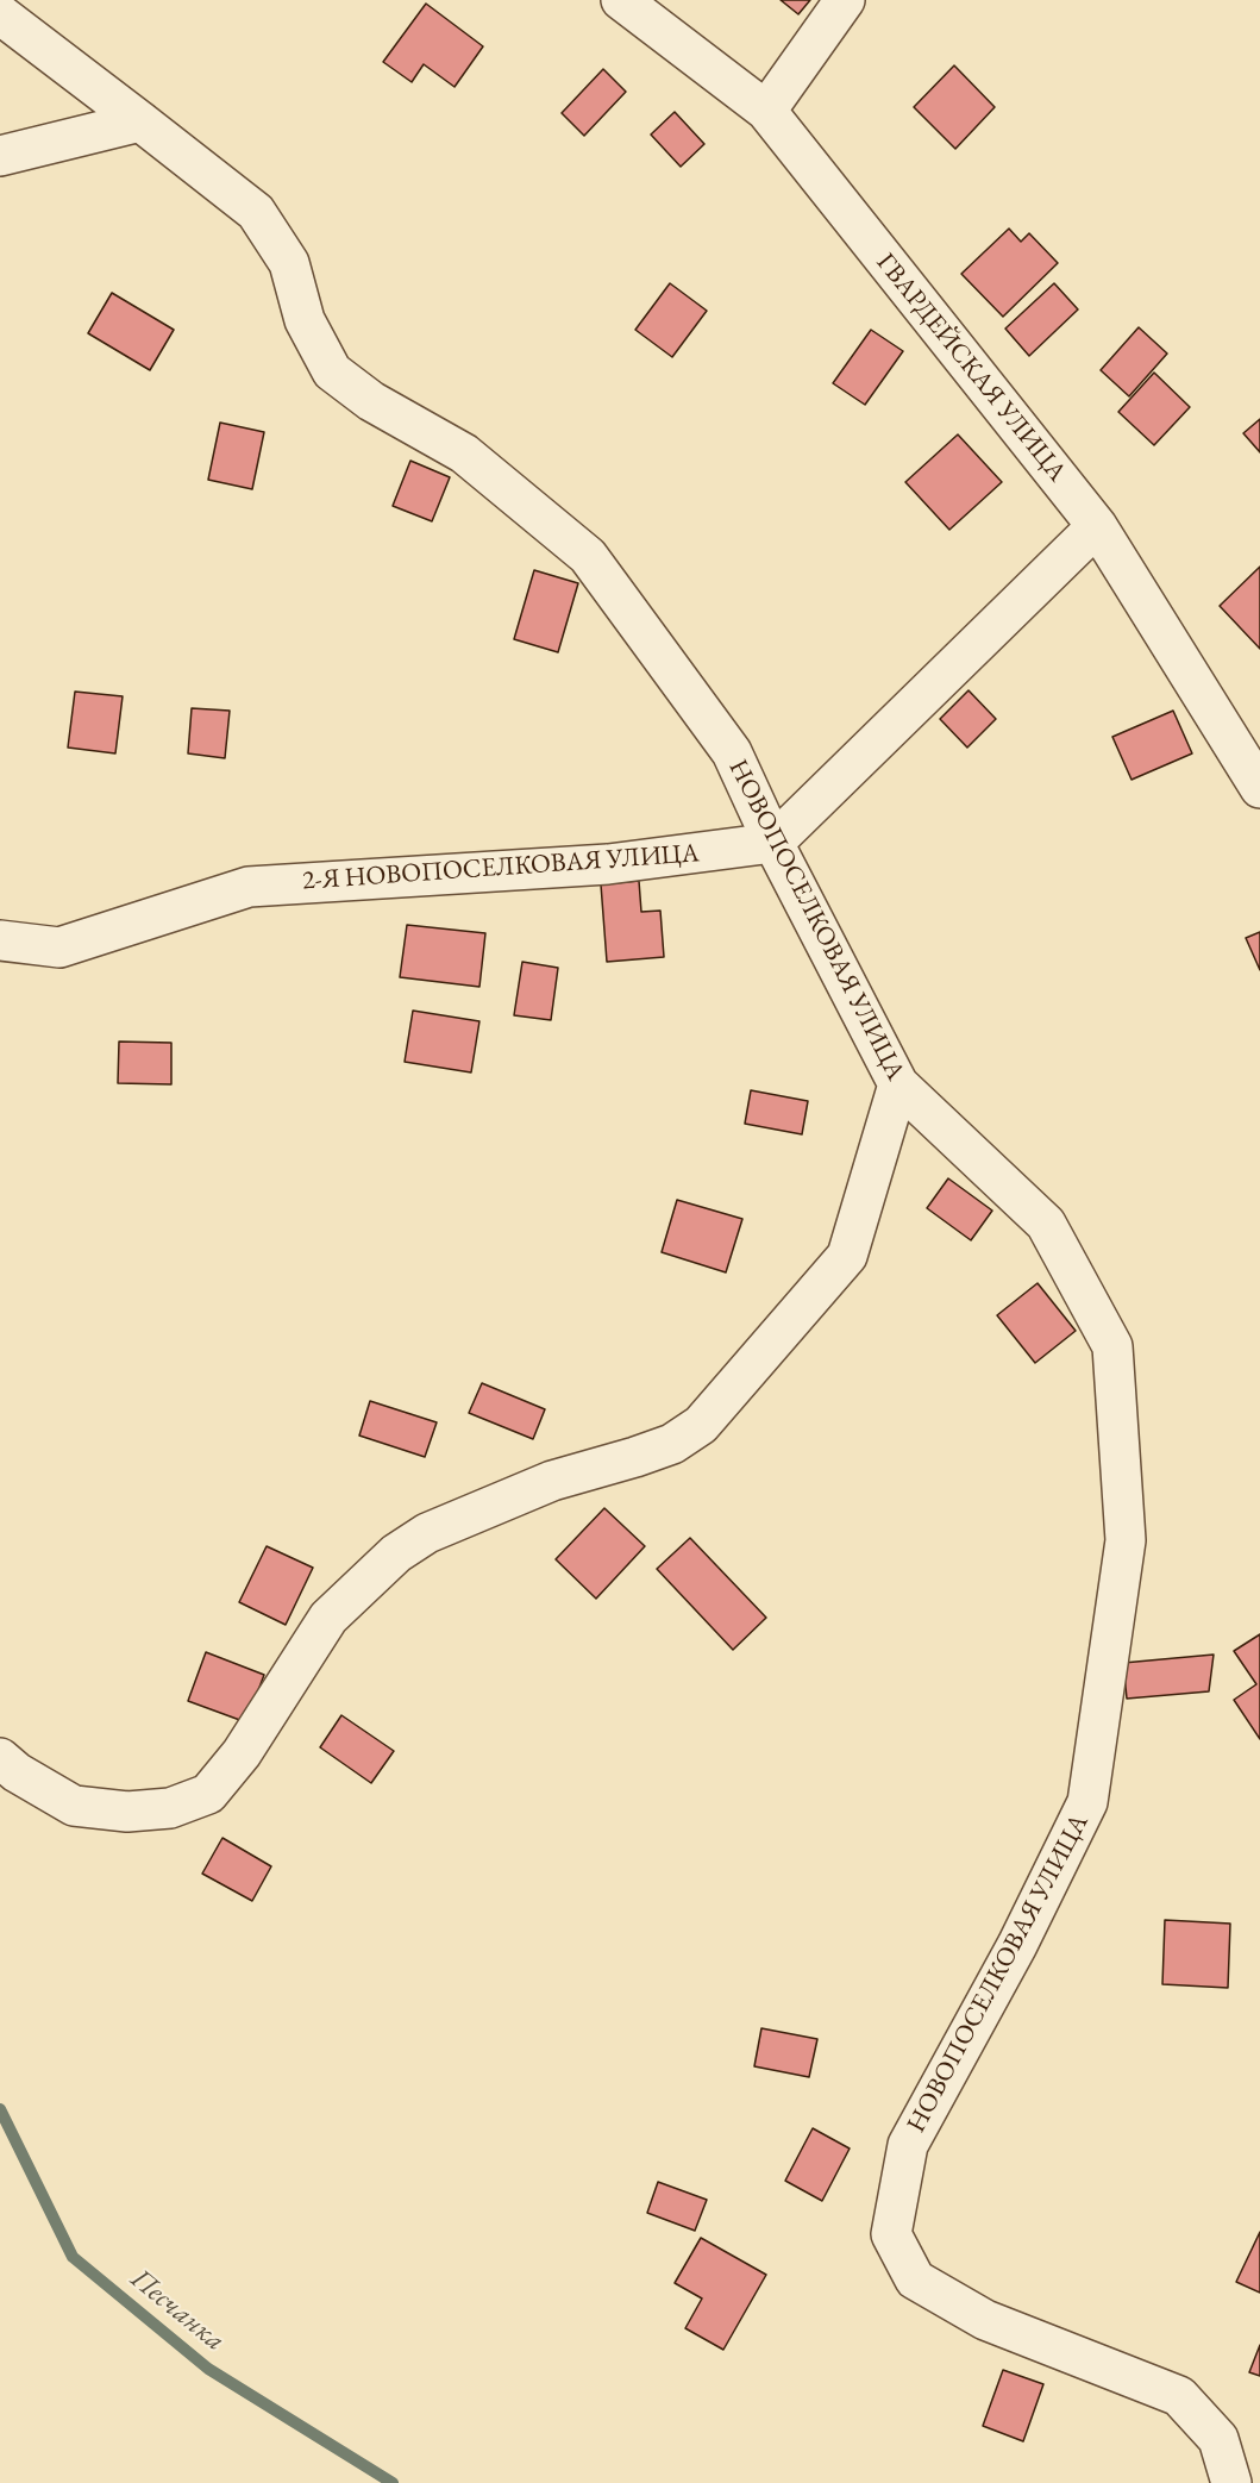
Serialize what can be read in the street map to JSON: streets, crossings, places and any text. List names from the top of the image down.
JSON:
{
  "streets": {
    "street": ["ГВАРДЕЙСКАЯ УЛИЦА", "2-Я НОВОПОСЕЛКОВАЯ УЛИЦА", "НОВОПОСЕЛКОВАЯ УЛИЦА"]
  },
  "crossings": [
    ["2-Я НОВОПОСЕЛКОВАЯ УЛИЦА", "НОВОПОСЕЛКОВАЯ УЛИЦА"]
  ],
  "water": ["Песчанка"]
}
